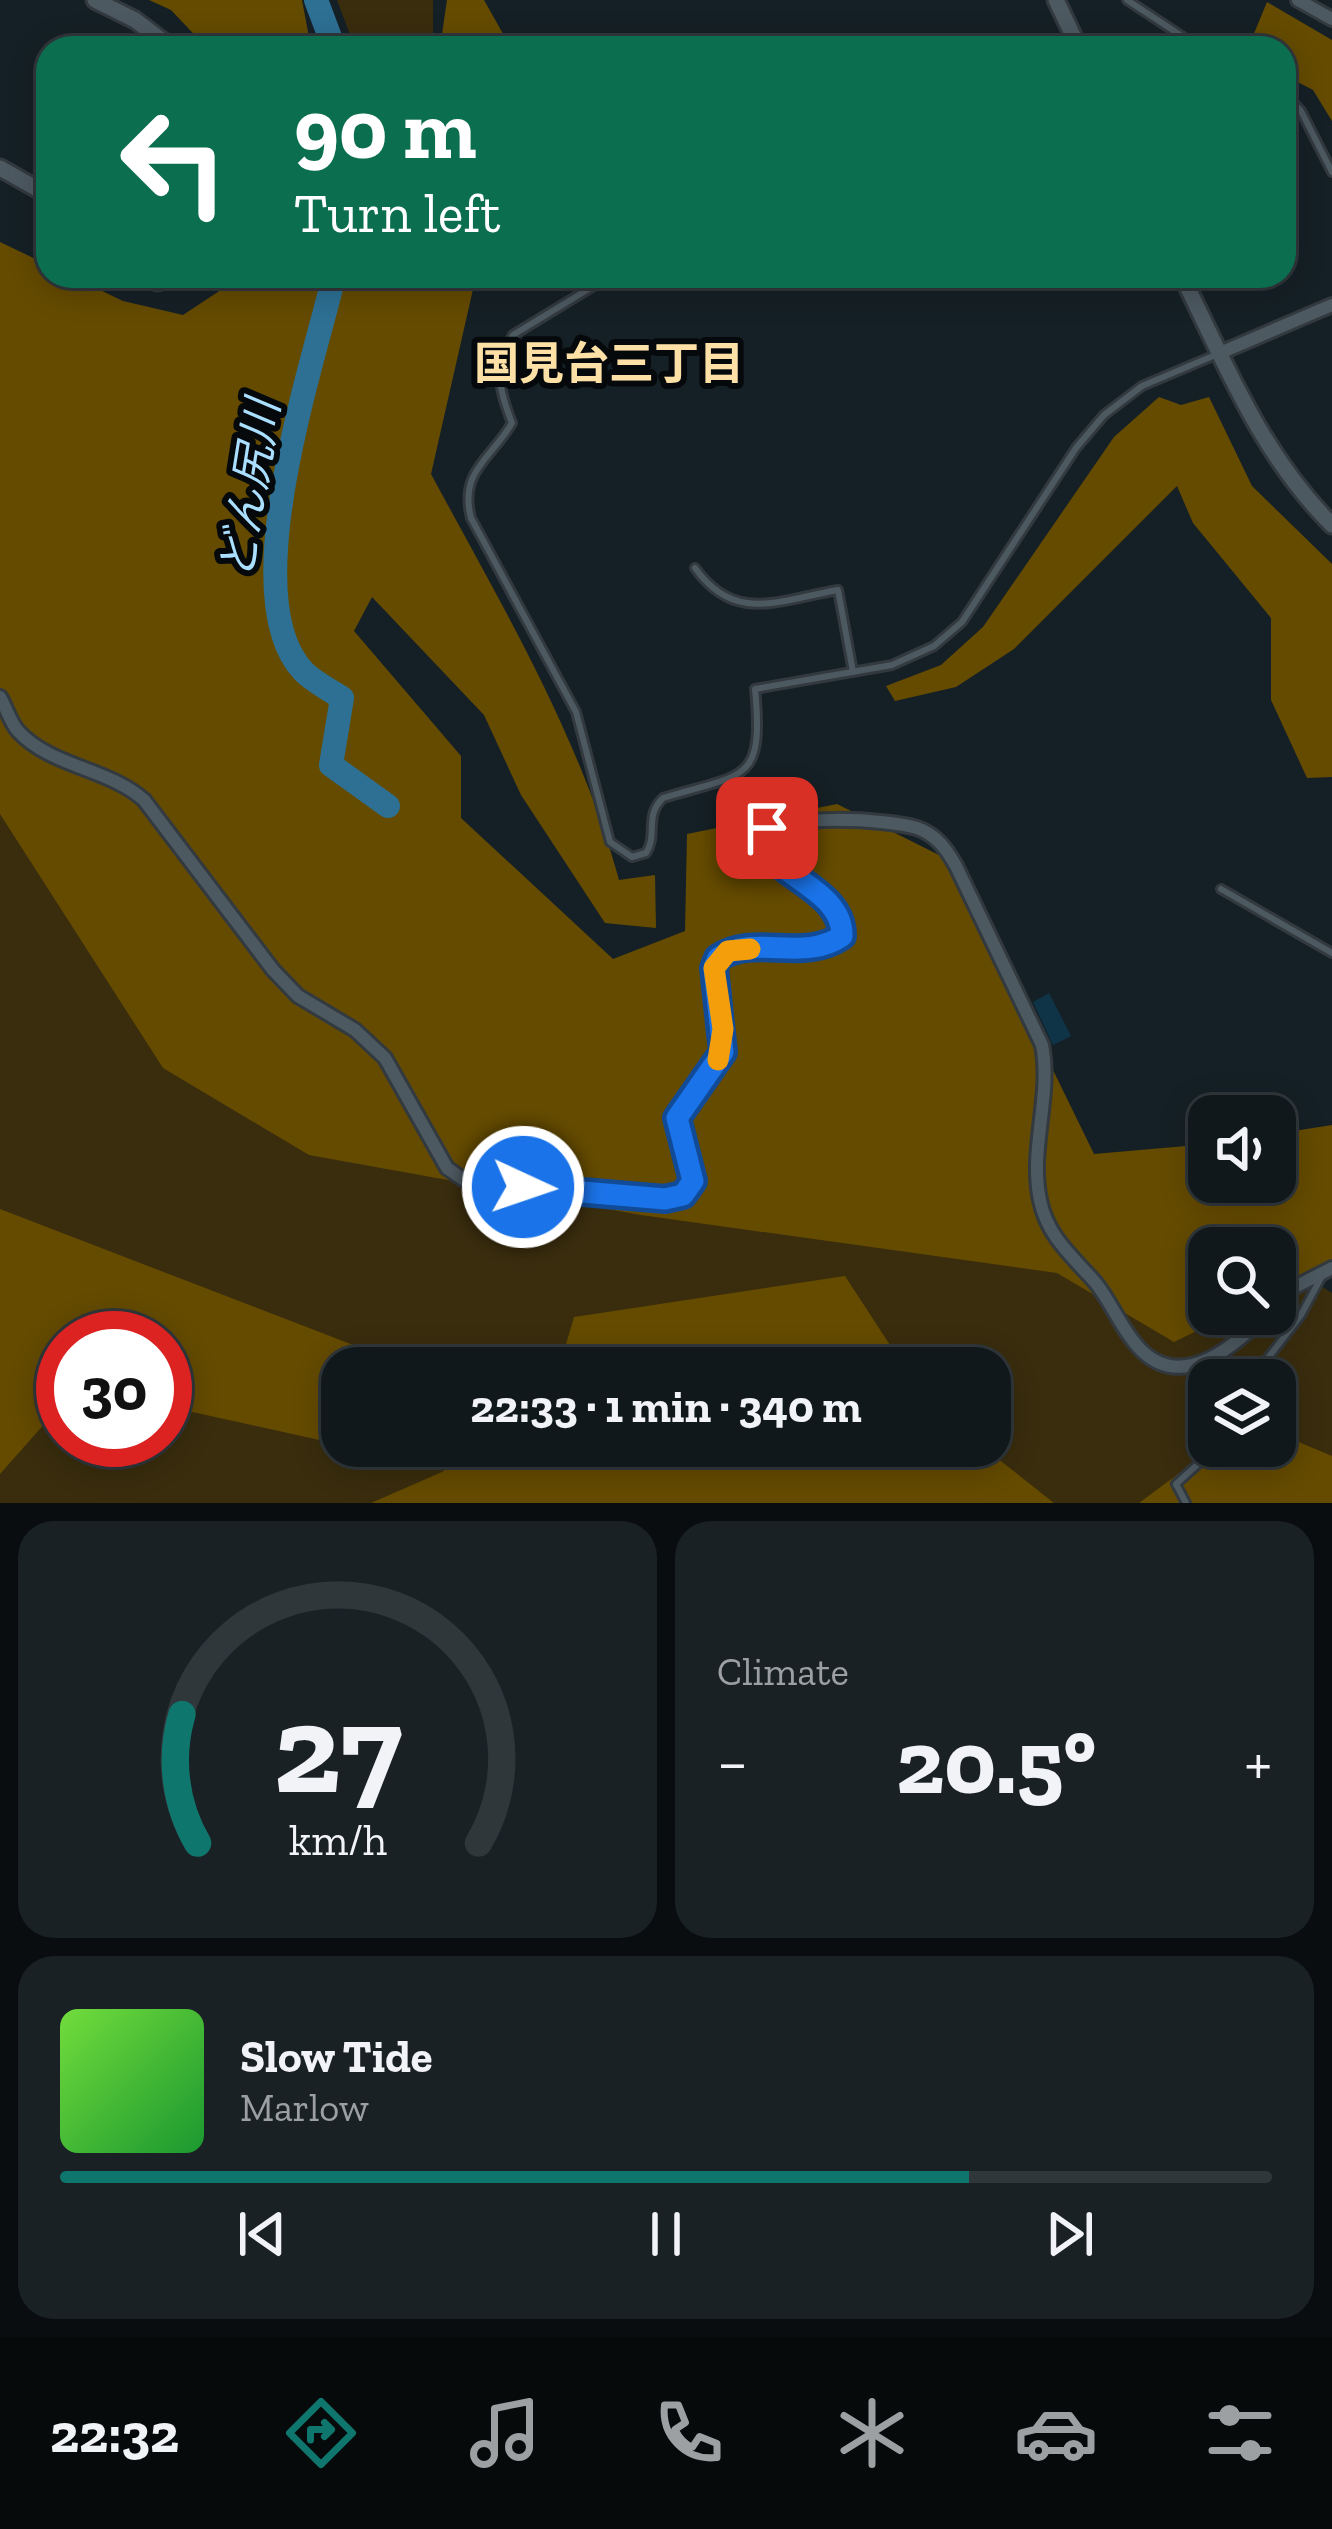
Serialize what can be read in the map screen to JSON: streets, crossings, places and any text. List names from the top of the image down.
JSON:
{
  "districts": ["国見台三丁目"],
  "water": ["どん尻川"],
  "page": {
    "turn": ["90 m", "Turn left"],
    "limit": "30",
    "trip": "22:33 · 1 min · 340 m",
    "tile": "Climate",
    "heat": ["−", "20.5°", "+"],
    "song": ["Slow Tide", "Marlow"],
    "tabs": "22:32",
    "gauge": ["27", "km/h"]
  }
}
